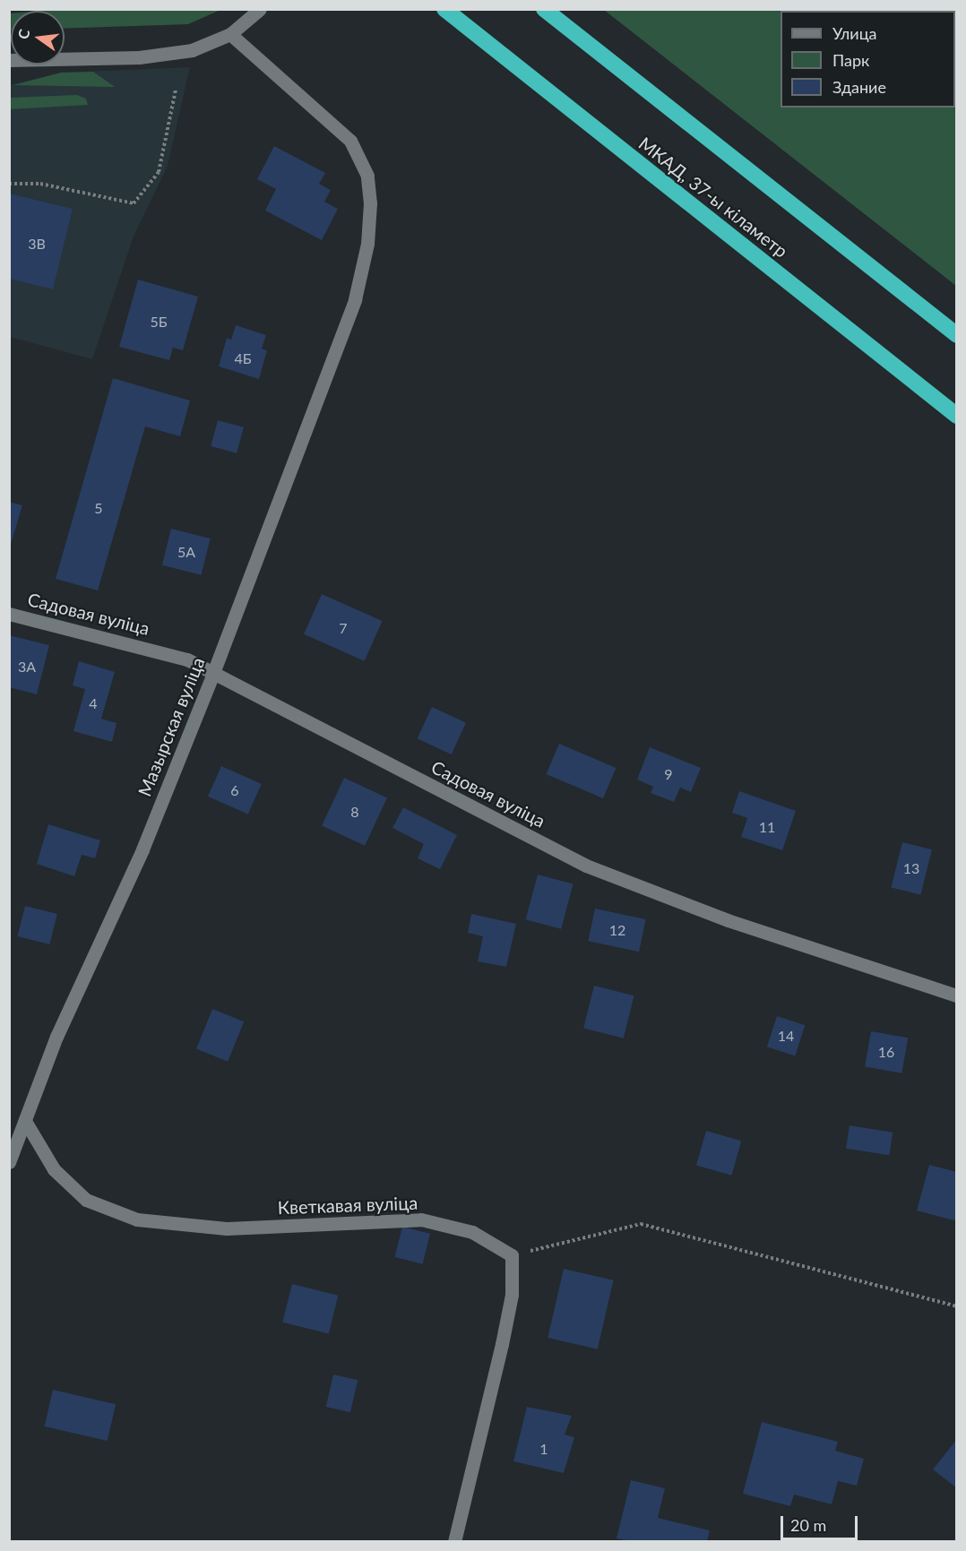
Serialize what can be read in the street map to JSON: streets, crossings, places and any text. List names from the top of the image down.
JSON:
{
  "streets": {
    "highway": ["МКАД, 37-ы кіламетр"],
    "street": ["Садовая вуліца", "Мазырская вуліца", "Кветкавая вуліца"]
  },
  "crossings": [
    ["Садовая вуліца", "Мазырская вуліца"],
    ["Мазырская вуліца", "Кветкавая вуліца"]
  ],
  "house_numbers": [
    "3В",
    "5Б",
    "4Б",
    "5",
    "5A",
    "7",
    "3А",
    "4",
    "9",
    "6",
    "8",
    "11",
    "13",
    "12",
    "14",
    "16",
    "1"
  ],
  "legend": ["Улица", "Парк", "Здание"],
  "scale_bar": "20 m",
  "north": "left"
}
